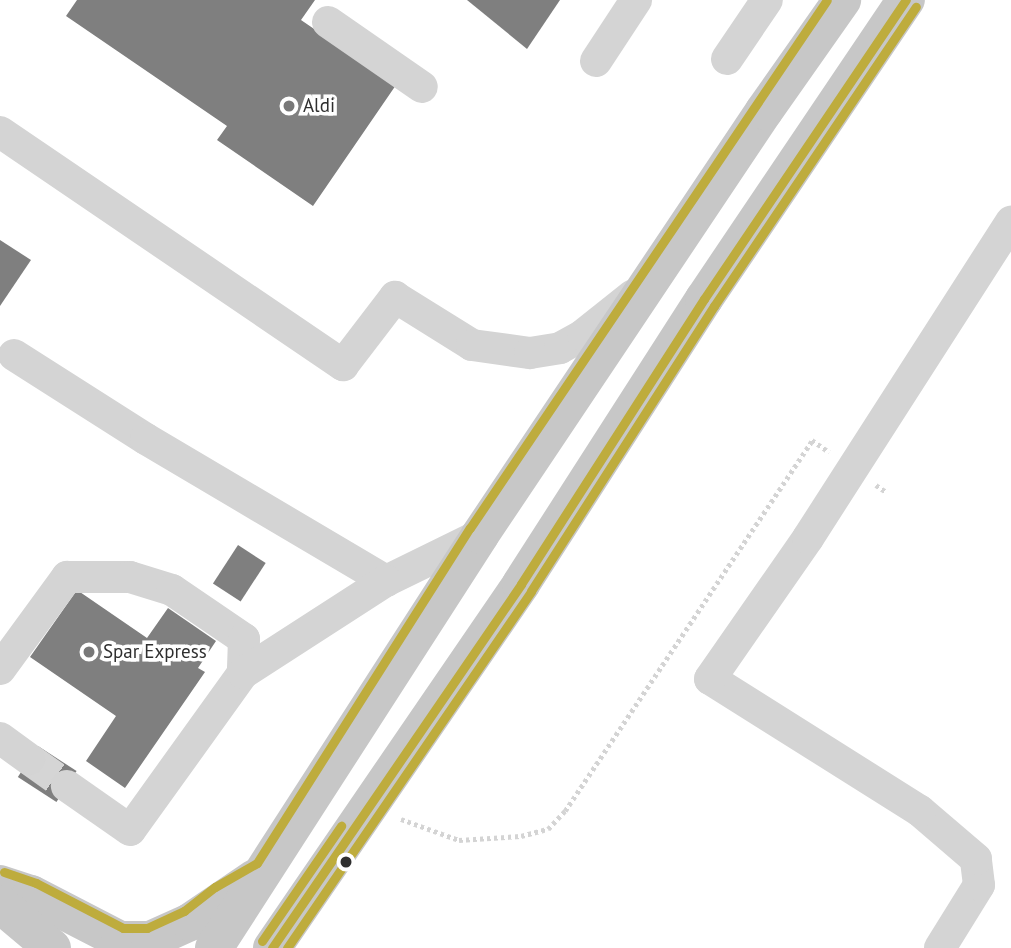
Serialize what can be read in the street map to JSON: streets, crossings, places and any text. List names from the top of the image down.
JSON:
{
  "places": ["Aldi", "Spar Express"]
}
